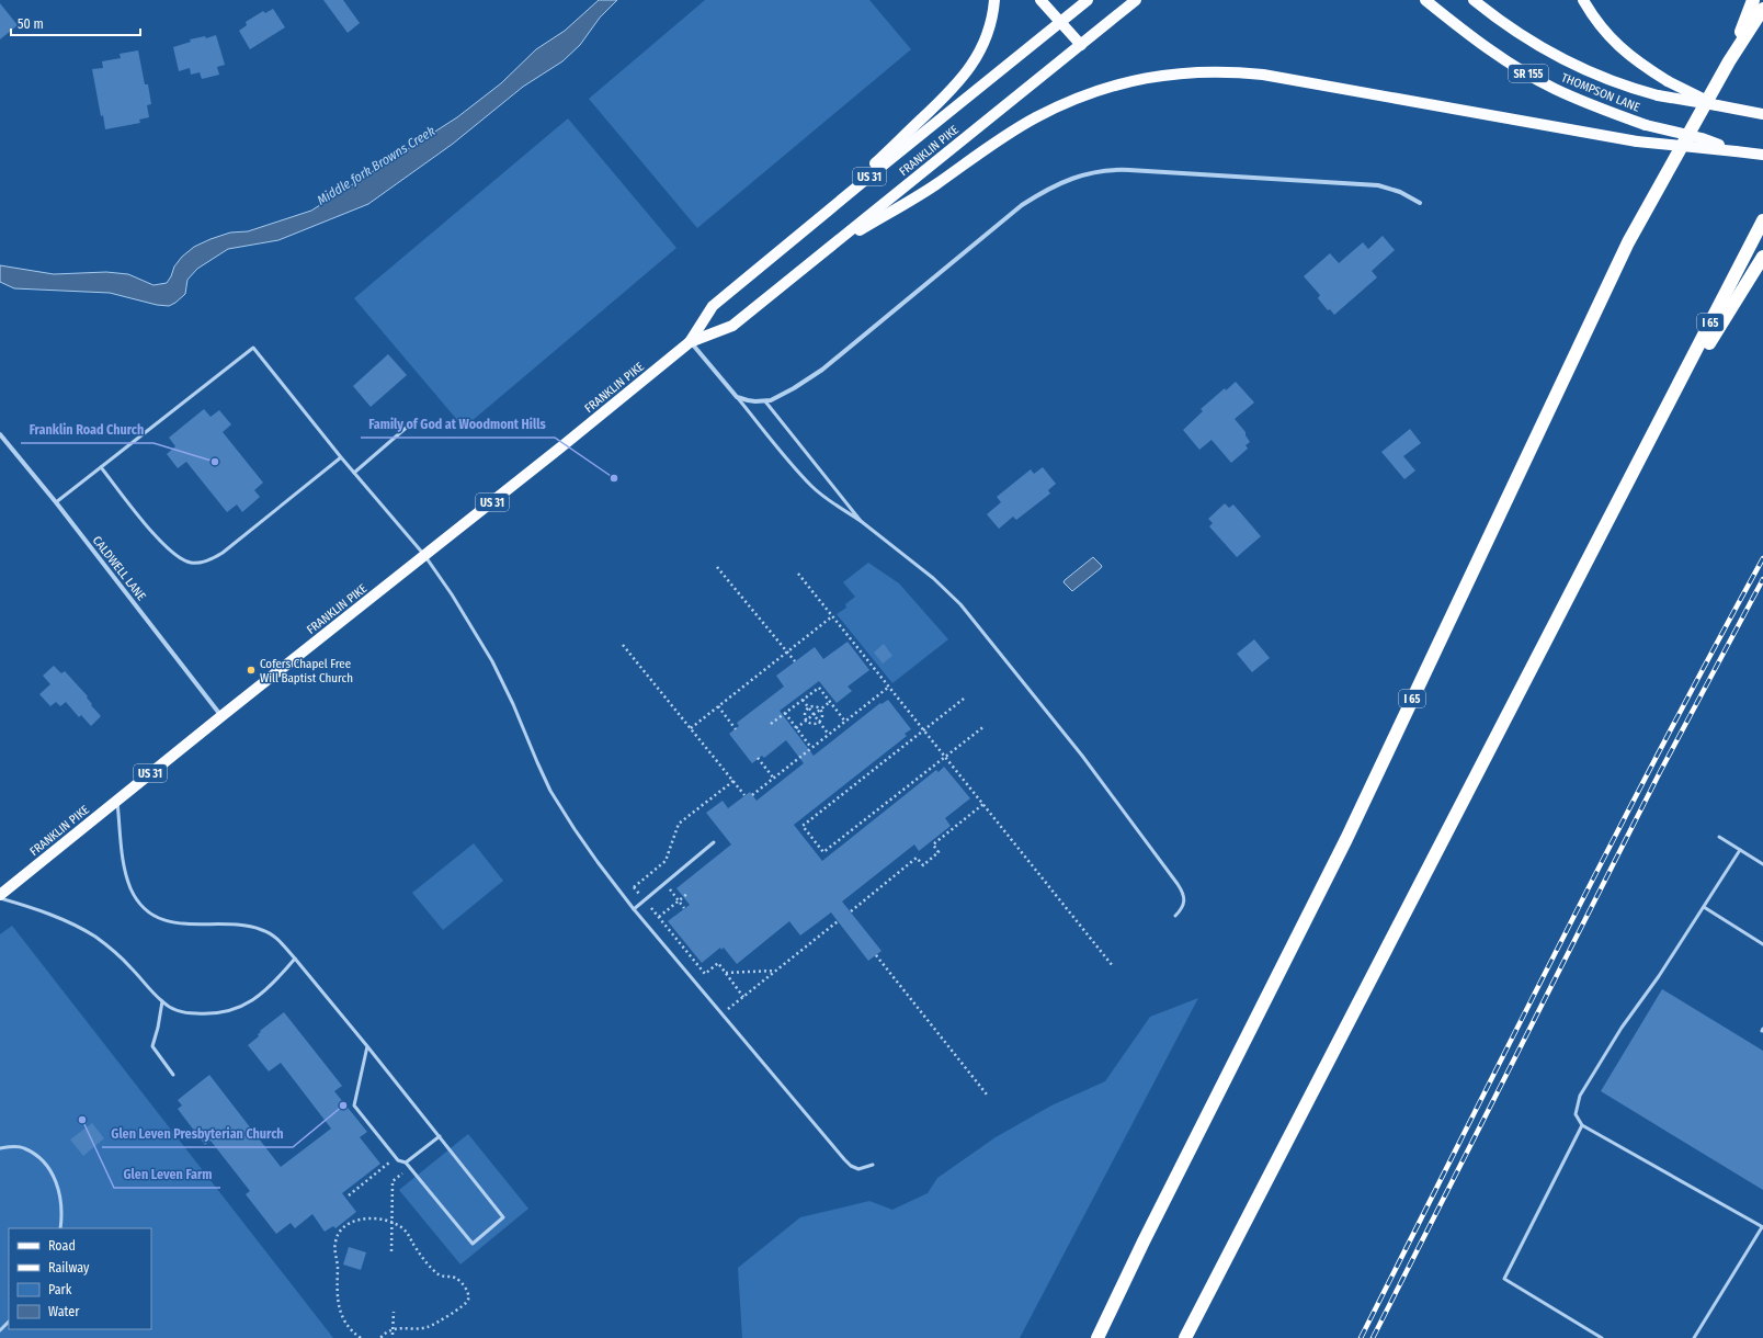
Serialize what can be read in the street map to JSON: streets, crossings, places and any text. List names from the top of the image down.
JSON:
{
  "streets": {
    "highway": ["I 65"],
    "main road": [
      "SR 155",
      "THOMPSON LANE",
      "FRANKLIN PIKE",
      "US 31"
    ],
    "street": ["CALDWELL LANE"]
  },
  "crossings": [
    ["FRANKLIN PIKE", "CALDWELL LANE"]
  ],
  "water": ["Middle fork Browns Creek"],
  "places": [
    "Franklin Road Church",
    "Family of God at Woodmont Hills",
    "Cofers Chapel Free Will Baptist Church",
    "Glen Leven Presbyterian Church",
    "Glen Leven Farm"
  ],
  "legend": [
    "Road",
    "Railway",
    "Park",
    "Water"
  ],
  "scale_bar": "50 m"
}
